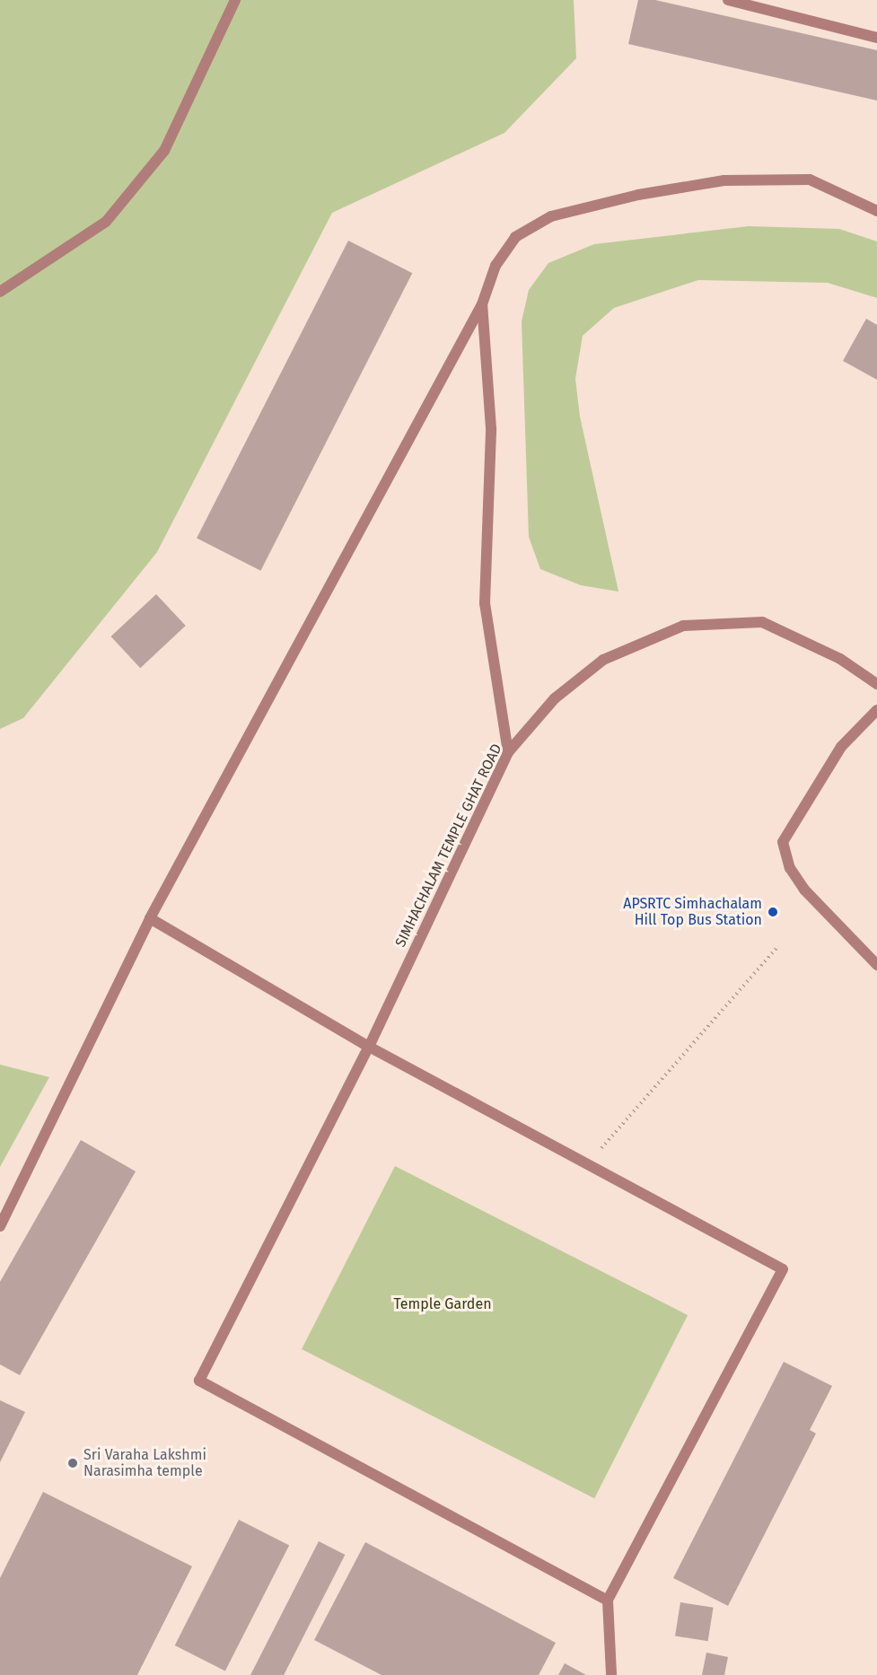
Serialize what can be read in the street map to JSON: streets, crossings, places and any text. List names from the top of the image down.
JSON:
{
  "streets": {
    "street": ["SIMHACHALAM TEMPLE GHAT ROAD"]
  },
  "parks": ["Temple Garden"],
  "places": ["APSRTC Simhachalam Hill Top Bus Station", "Sri Varaha Lakshmi Narasimha temple"]
}
